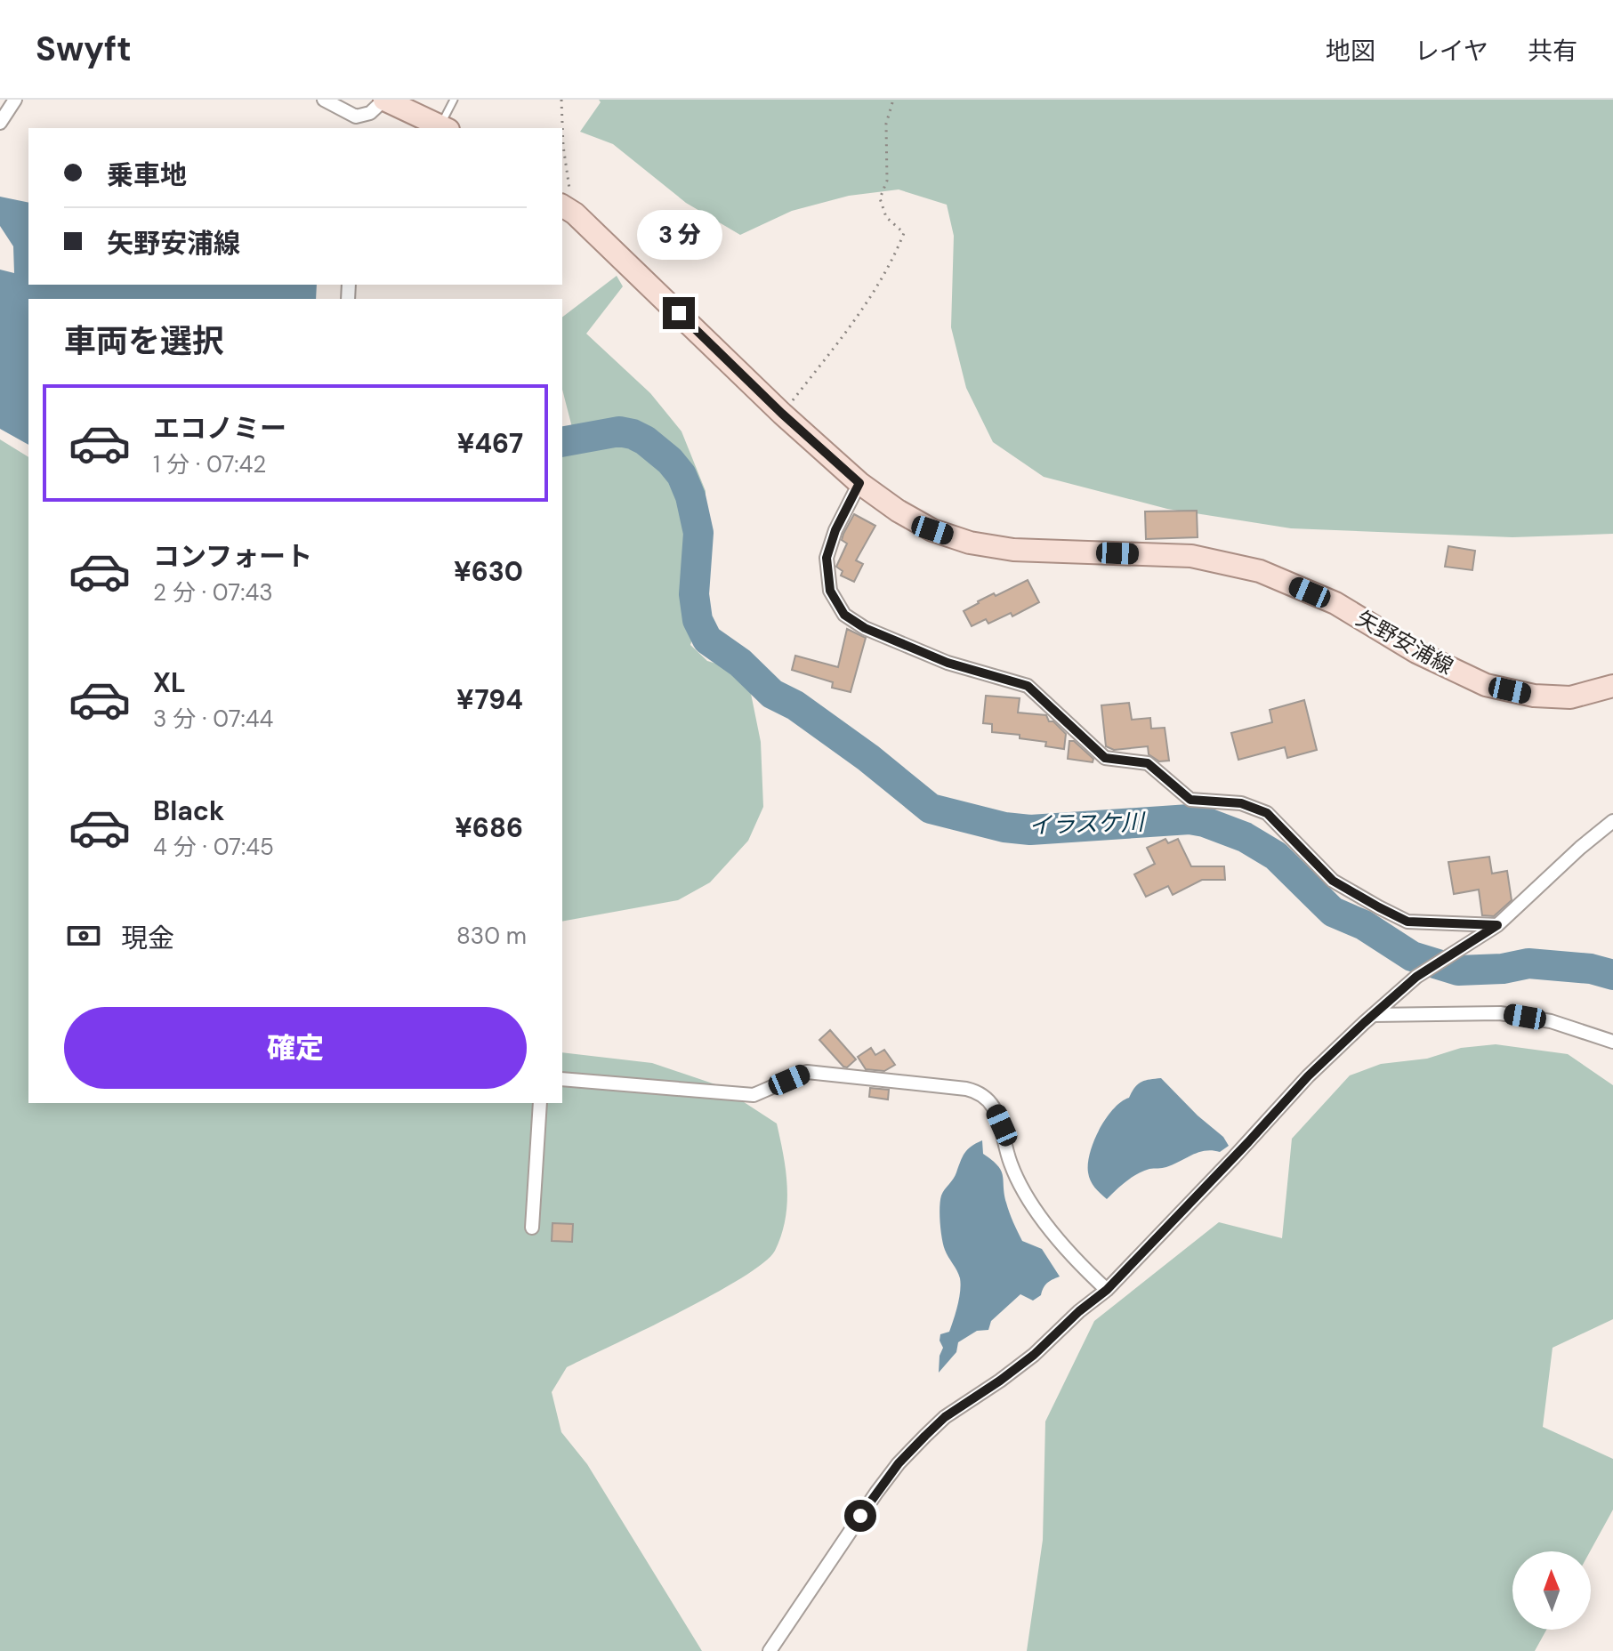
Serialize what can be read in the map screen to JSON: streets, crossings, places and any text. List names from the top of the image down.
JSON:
{
  "streets": {
    "main road": ["矢野安浦線"]
  },
  "water": ["イラスケ川"],
  "north": "top",
  "page": {
    "header": "Swyft",
    "nav": ["地図", "レイヤ", "共有"],
    "banner": ["乗車地", "矢野安浦線"],
    "bubble": "3 分",
    "heading": "車両を選択",
    "list": [
      {
        "name": "エコノミー",
        "note": "1 分 · 07:42",
        "value": "¥467"
      },
      {
        "name": "コンフォート",
        "note": "2 分 · 07:43",
        "value": "¥630"
      },
      {
        "name": "XL",
        "note": "3 分 · 07:44",
        "value": "¥794"
      },
      {
        "name": "Black",
        "note": "4 分 · 07:45",
        "value": "¥686"
      }
    ],
    "pay": ["現金", "830 m"],
    "buttons": "確定"
  }
}
